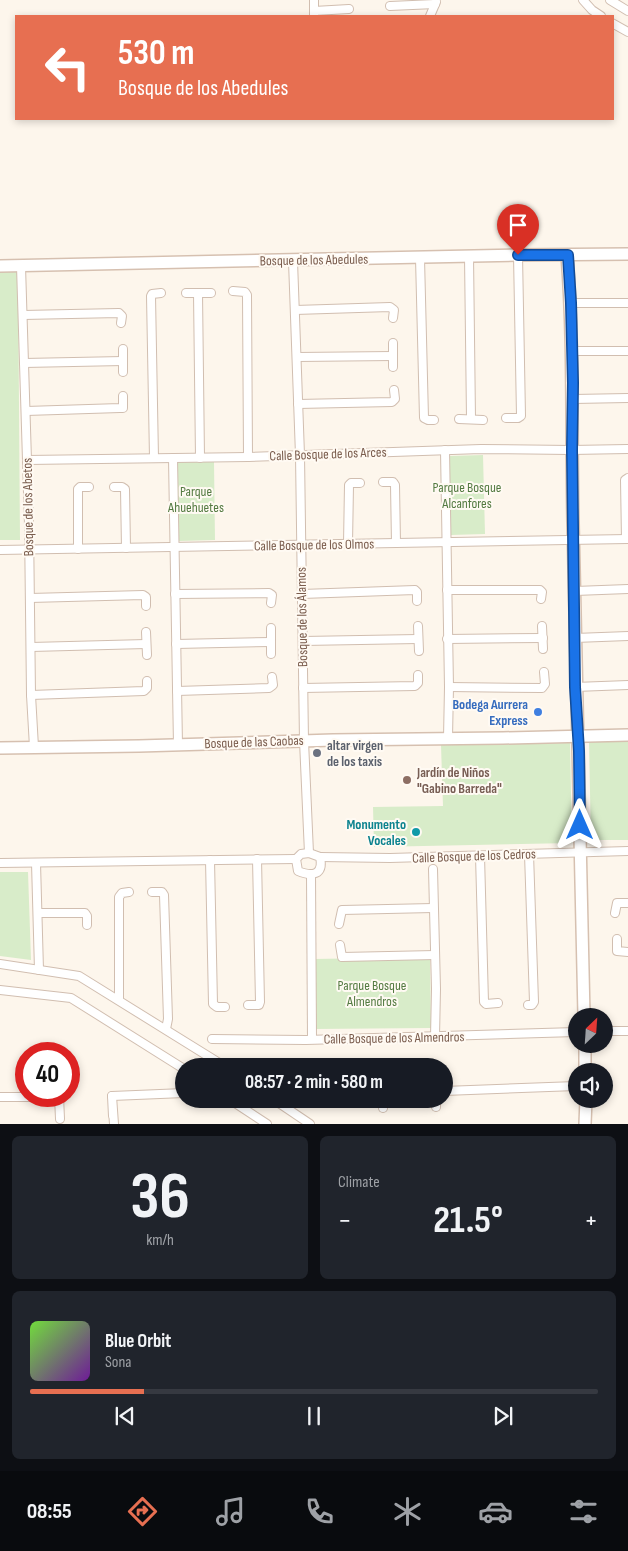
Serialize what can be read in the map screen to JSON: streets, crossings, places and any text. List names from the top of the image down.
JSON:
{
  "streets": {
    "street": [
      "Bosque de los Abedules",
      "Calle Bosque de los Arces",
      "Bosque de los Abetos",
      "Calle Bosque de los Olmos",
      "Bosque de los Álamos",
      "Bosque de las Caobas",
      "Calle Bosque de los Cedros",
      "Calle Bosque de los Almendros"
    ]
  },
  "crossings": [
    ["Bosque de los Abedules", "Bosque de los Abetos"],
    ["Bosque de los Abedules", "Bosque de los Álamos"],
    ["Calle Bosque de los Arces", "Bosque de los Abetos"],
    ["Calle Bosque de los Arces", "Bosque de los Álamos"],
    ["Bosque de los Abetos", "Calle Bosque de los Olmos"],
    ["Bosque de los Abetos", "Bosque de las Caobas"],
    ["Calle Bosque de los Olmos", "Bosque de los Álamos"],
    ["Bosque de los Álamos", "Bosque de las Caobas"],
    ["Bosque de los Álamos", "Calle Bosque de los Cedros"]
  ],
  "parks": ["Parque Bosque Alcanfores", "Parque Ahuehuetes", "Parque Bosque Almendros"],
  "places": [
    "Bodega Aurrera Express",
    "altar virgen de los taxis",
    "Jardín de Niños \"Gabino Barreda\"",
    "Monumento Vocales"
  ],
  "north": "top right",
  "page": {
    "turn": ["530 m", "Bosque de los Abedules"],
    "limit": "40",
    "trip": "08:57 · 2 min · 580 m",
    "tile": [
      ["36", "km/h"],
      "Climate"
    ],
    "heat": ["−", "21.5°", "+"],
    "song": ["Blue Orbit", "Sona"],
    "tabs": "08:55"
  }
}
